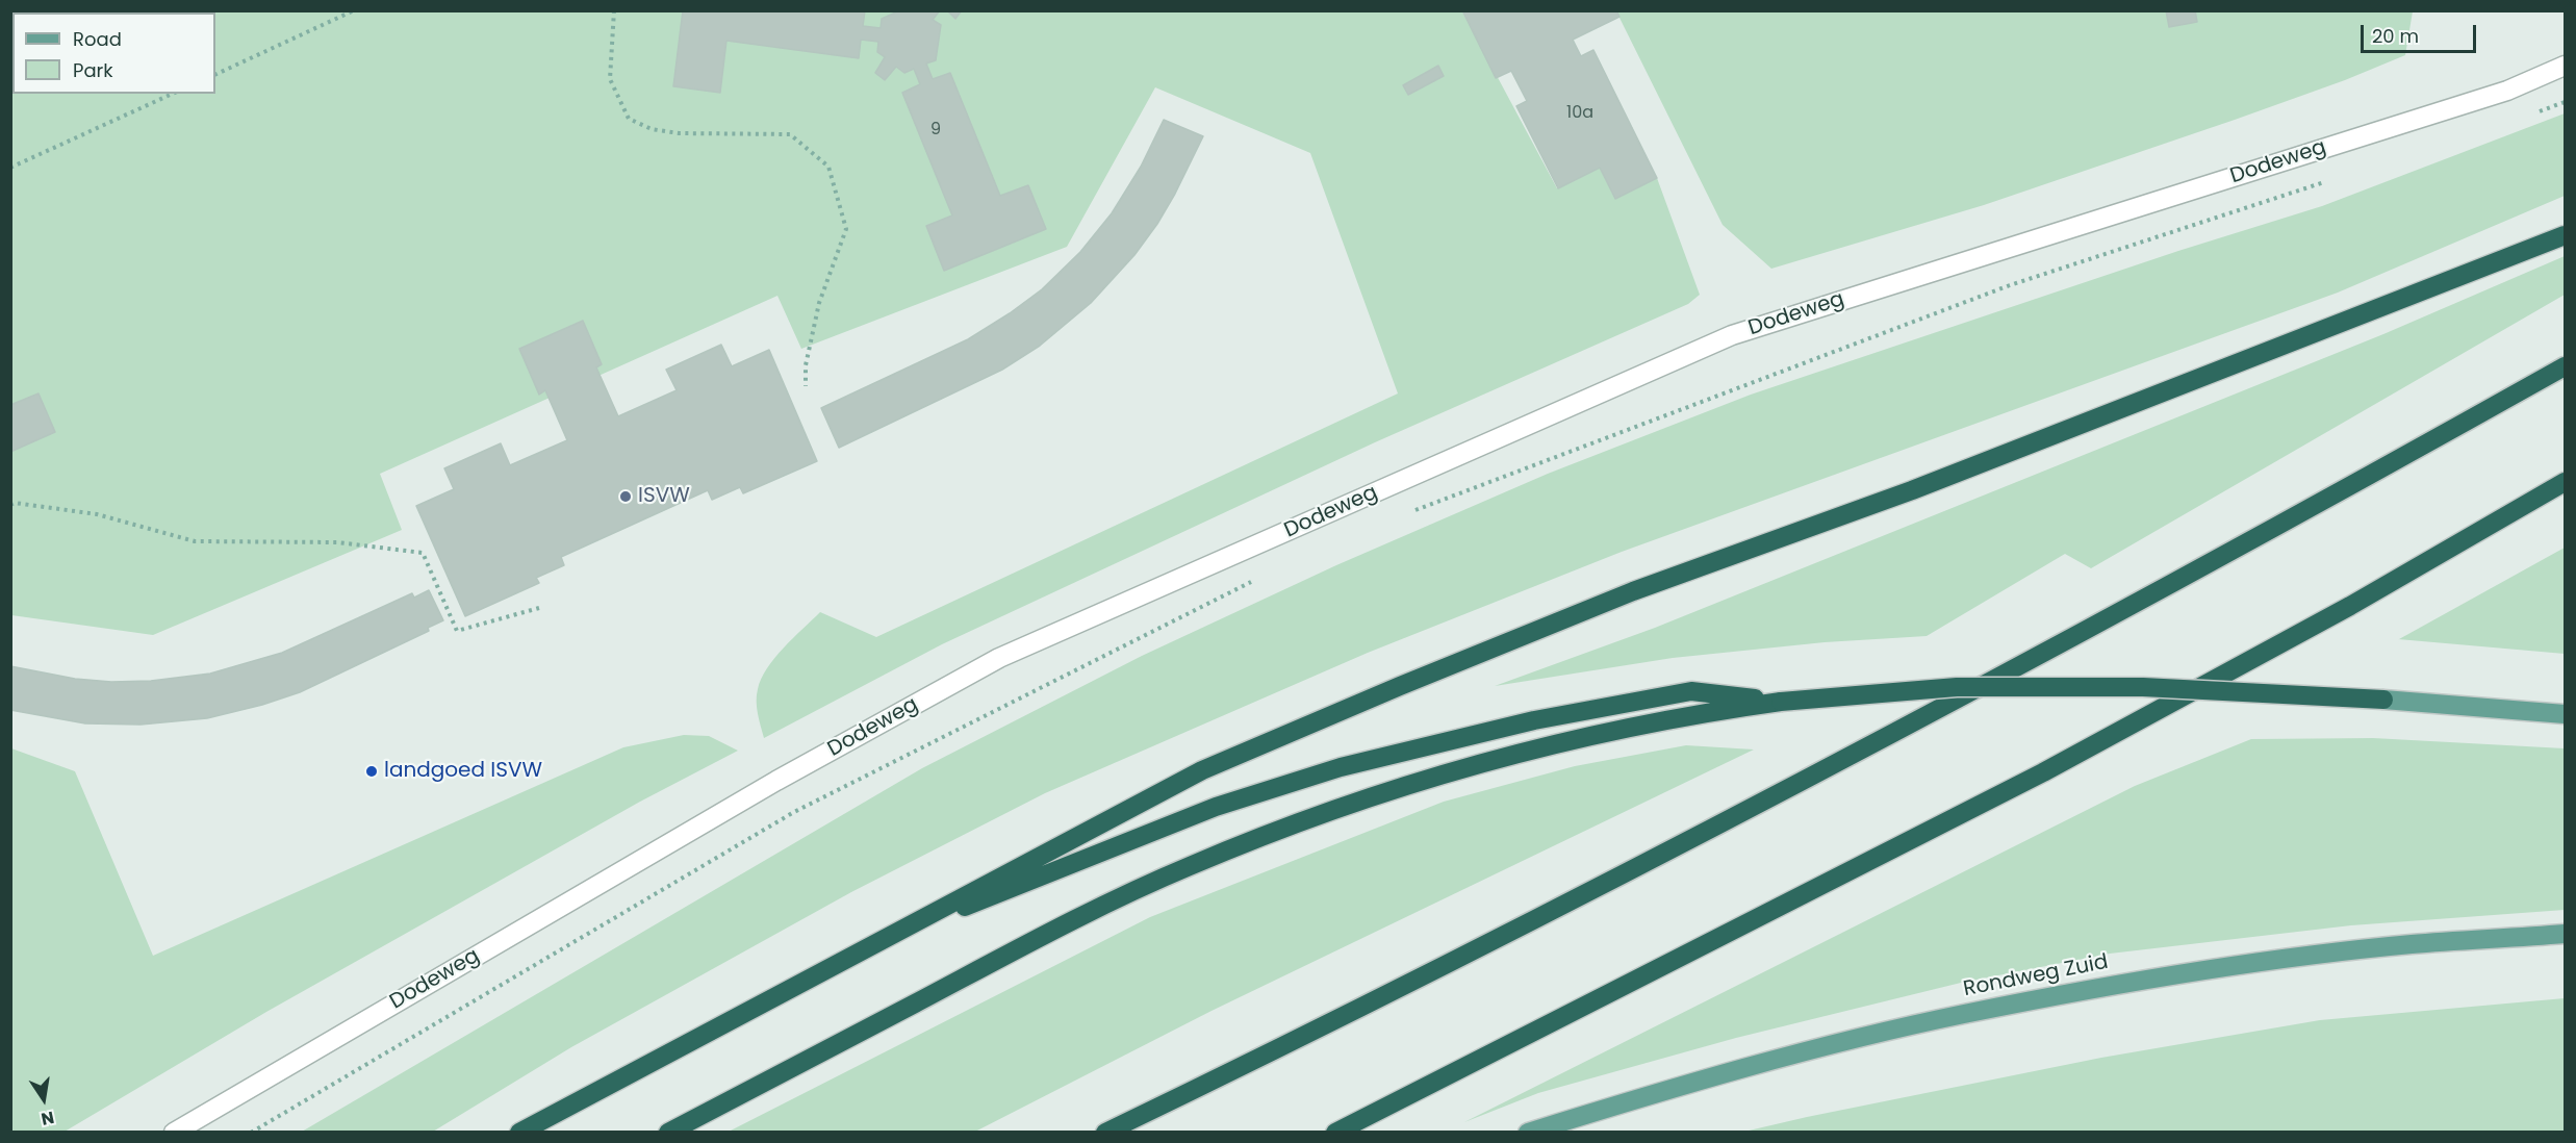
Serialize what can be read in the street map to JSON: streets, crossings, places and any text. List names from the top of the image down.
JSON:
{
  "streets": {
    "main road": ["Rondweg Zuid"],
    "street": ["Dodeweg"]
  },
  "places": ["ISVW", "landgoed ISVW"],
  "house_numbers": ["10a", "9"],
  "legend": ["Road", "Park"],
  "scale_bar": "20 m",
  "north": "bottom"
}
